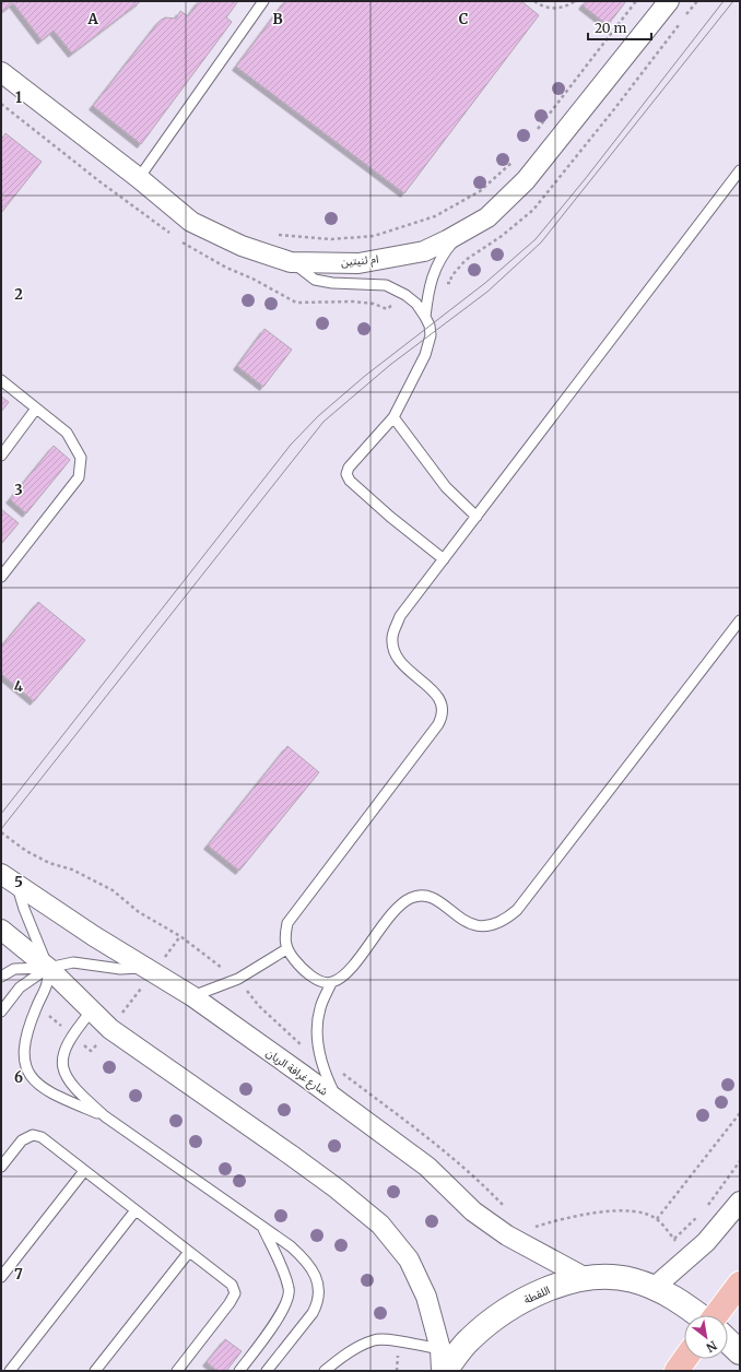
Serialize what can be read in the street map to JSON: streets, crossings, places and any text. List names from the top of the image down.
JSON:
{
  "streets": {
    "main road": ["اللقطة"],
    "street": ["ام ثنيتين", "شارع غرافة الريان"]
  },
  "crossings": [
    ["شارع غرافة الريان", "اللقطة"]
  ],
  "scale_bar": "20 m",
  "north": "bottom right",
  "grid": {
    "columns": ["A", "B", "C"],
    "rows": [
      "1",
      "2",
      "3",
      "4",
      "5",
      "6",
      "7"
    ]
  }
}
